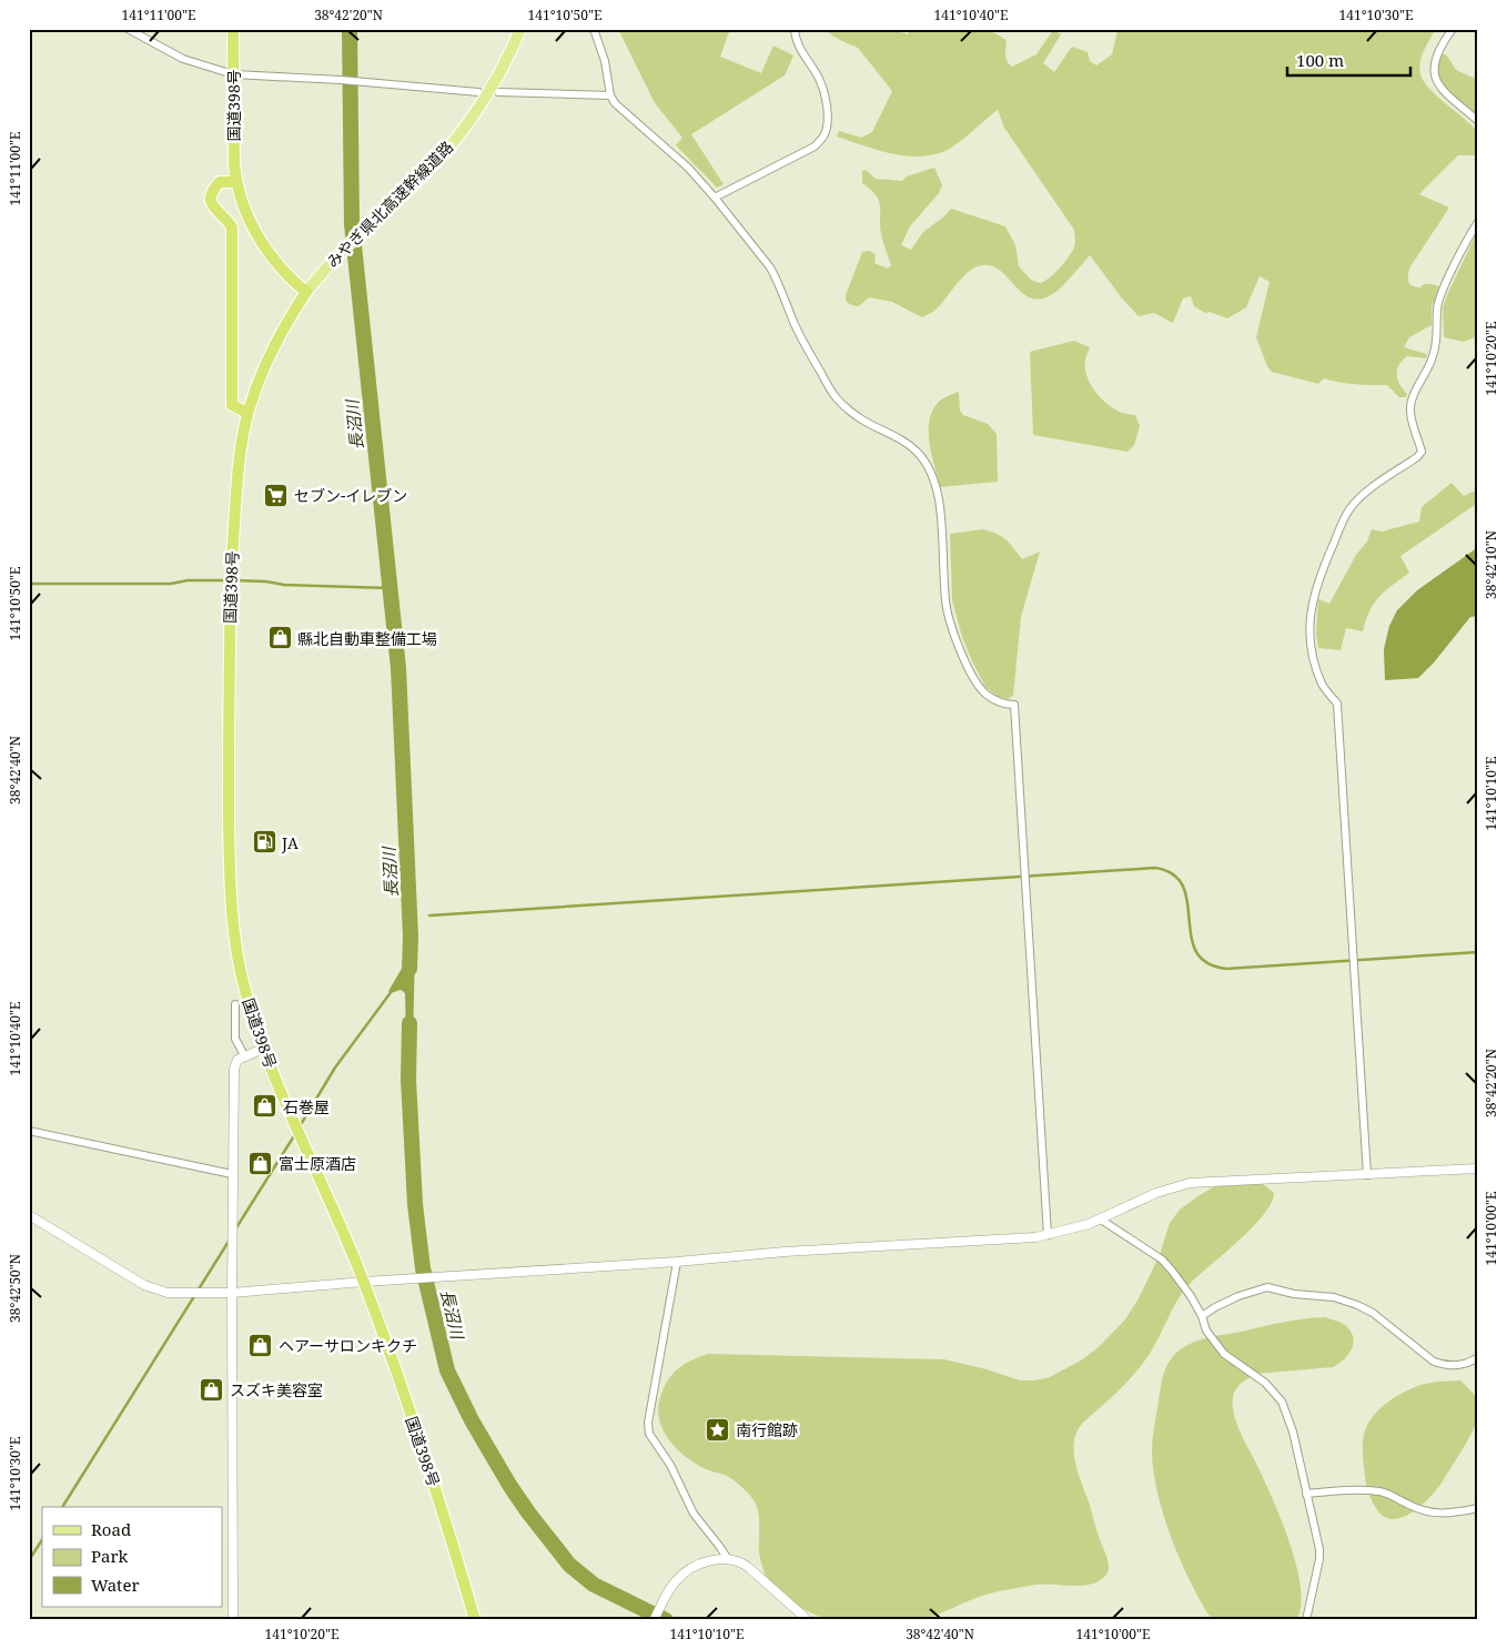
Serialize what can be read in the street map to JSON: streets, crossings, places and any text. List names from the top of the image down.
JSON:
{
  "streets": {
    "highway": ["国道398号"],
    "main road": ["みやぎ県北高速幹線道路"]
  },
  "crossings": [
    ["国道398号", "みやぎ県北高速幹線道路"]
  ],
  "water": ["長沼川"],
  "places": {
    "supermarket": ["セブン-イレブン"],
    "shop": [
      "縣北自動車整備工場",
      "石巻屋",
      "富士原酒店",
      "ヘアーサロンキクチ",
      "スズキ美容室"
    ],
    "fuel station": ["JA"],
    "place": ["南行館跡"]
  },
  "legend": ["Road", "Park", "Water"],
  "scale_bar": "100 m",
  "coordinates": [
    "141°11'00\"E",
    "38°42'20\"N",
    "141°10'50\"E",
    "141°10'40\"E",
    "141°10'30\"E",
    "141°10'20\"E",
    "38°42'10\"N",
    "38°42'40\"N",
    "141°10'10\"E",
    "141°10'00\"E",
    "38°42'50\"N"
  ]
}
